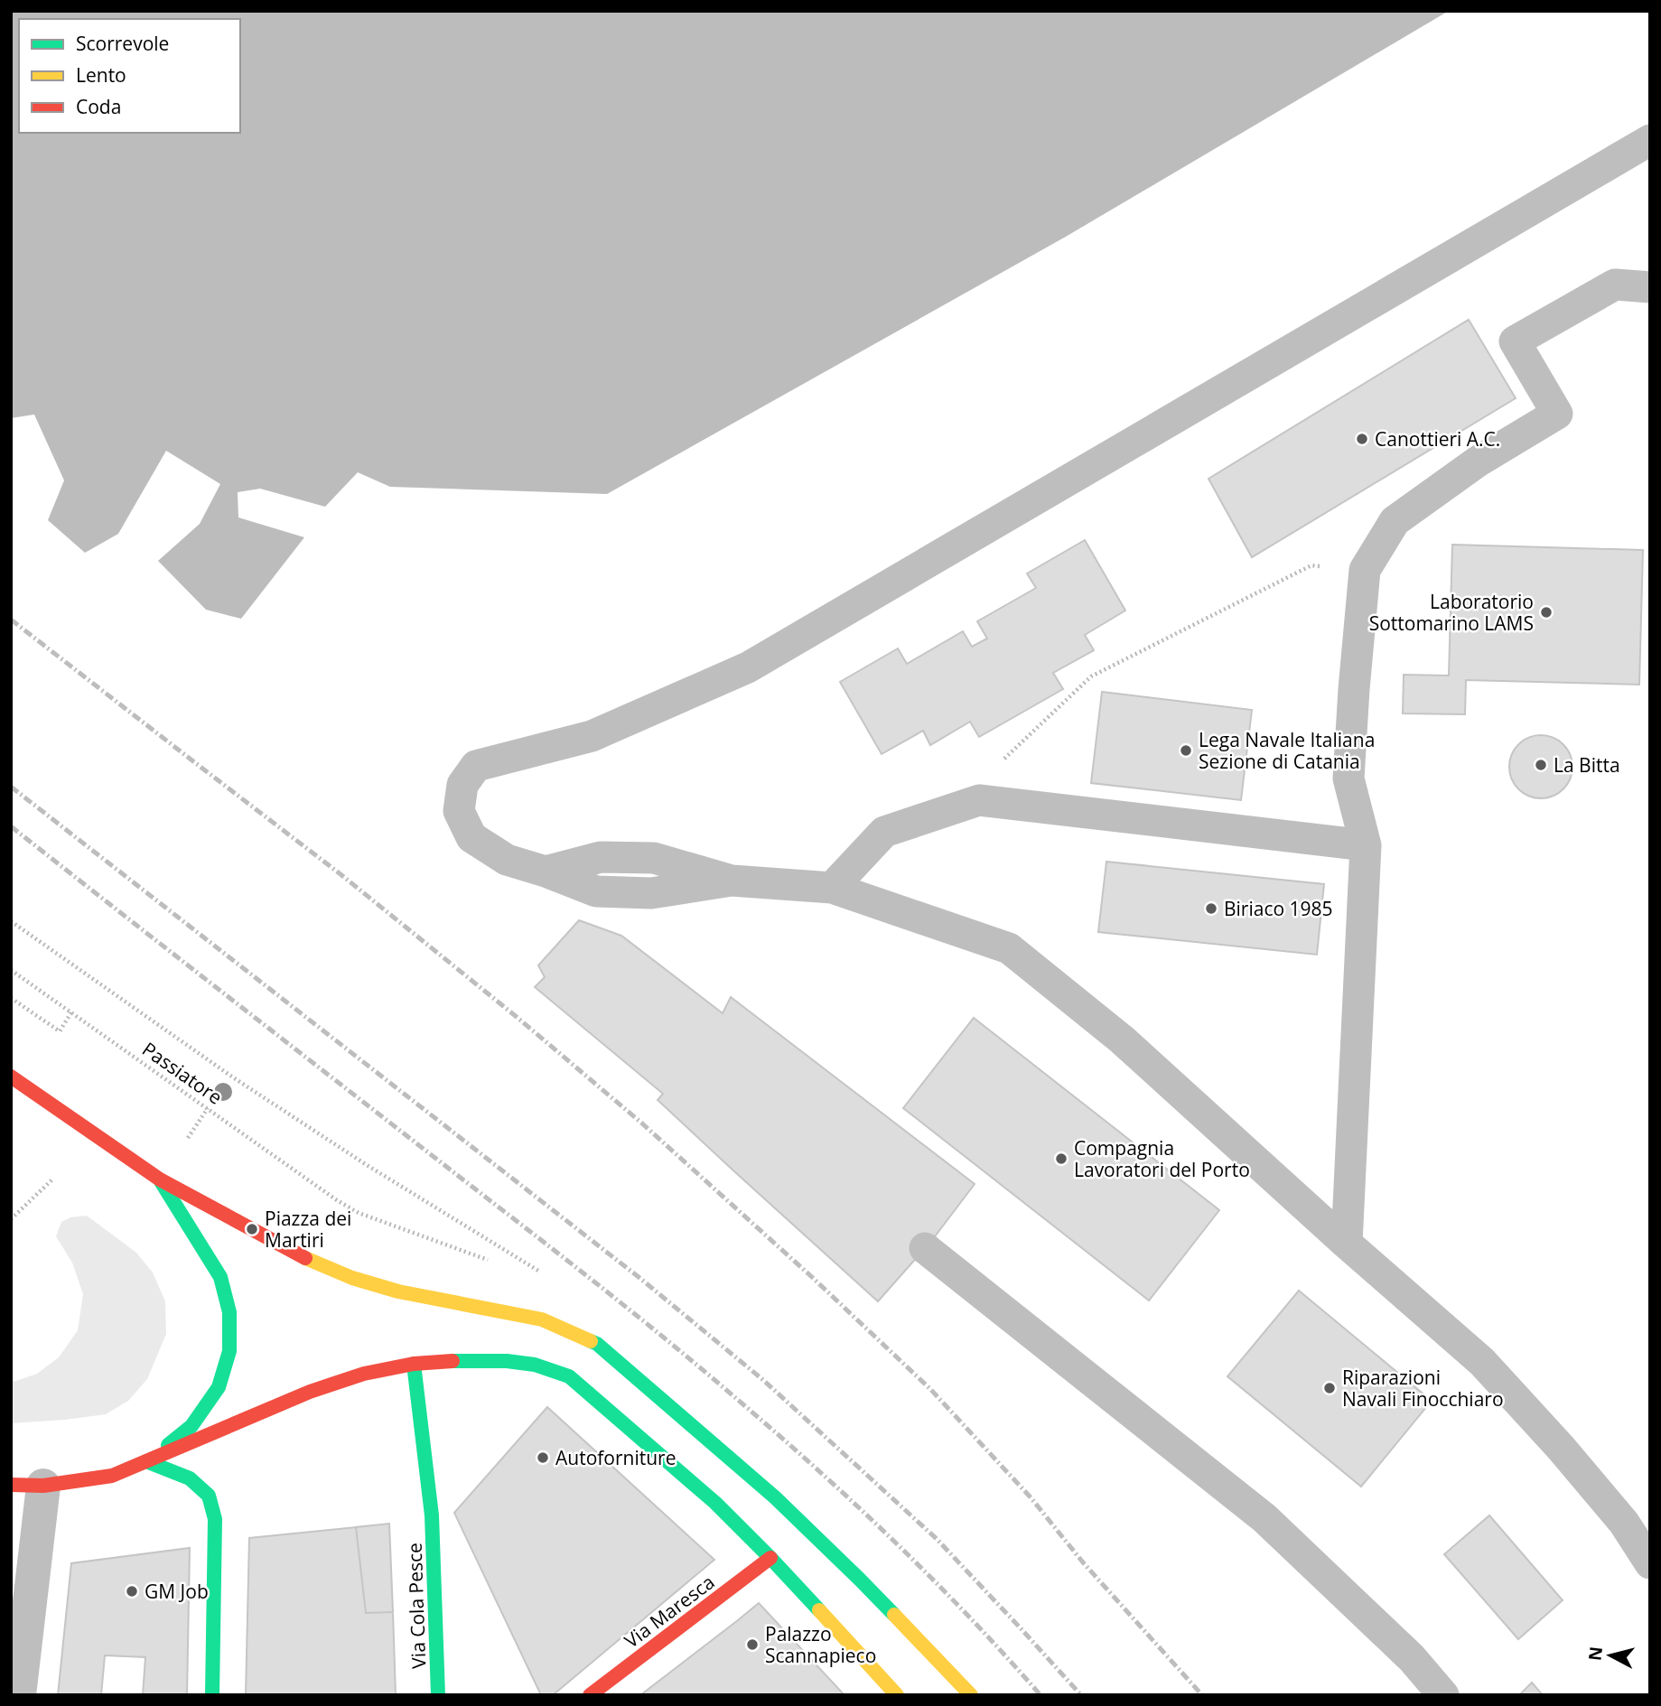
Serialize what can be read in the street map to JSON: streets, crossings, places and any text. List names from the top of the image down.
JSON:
{
  "streets": {
    "main road": ["Via Cola Pesce", "Via Maresca"],
    "path": ["Passiatore"]
  },
  "places": [
    "Canottieri A.C.",
    "Laboratorio Sottomarino LAMS",
    "Lega Navale Italiana Sezione di Catania",
    "La Bitta",
    "Biriaco 1985",
    "Compagnia Lavoratori del Porto",
    "Piazza dei Martiri",
    "Riparazioni Navali Finocchiaro",
    "Autoforniture",
    "GM Job",
    "Palazzo Scannapieco"
  ],
  "legend": ["Scorrevole", "Lento", "Coda"],
  "north": "left"
}
